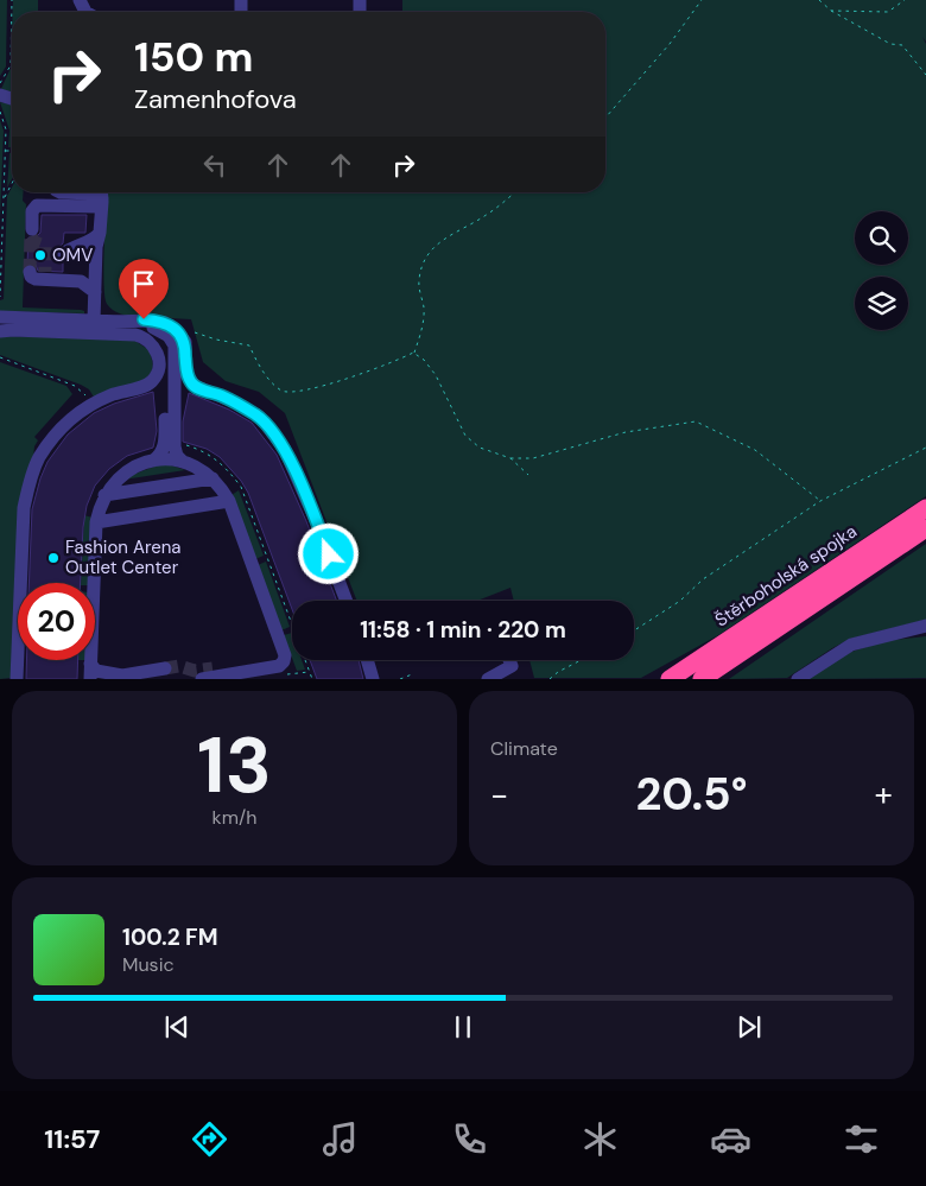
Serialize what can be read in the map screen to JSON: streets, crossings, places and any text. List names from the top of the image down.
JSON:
{
  "streets": {
    "highway": ["Štěrboholská spojka"]
  },
  "places": ["OMV", "Fashion Arena Outlet Center"],
  "page": {
    "turn": ["150 m", "Zamenhofova"],
    "limit": "20",
    "trip": "11:58 · 1 min · 220 m",
    "tile": [
      ["13", "km/h"],
      "Climate"
    ],
    "heat": ["−", "20.5°", "+"],
    "song": ["100.2 FM", "Music"],
    "tabs": "11:57"
  }
}
